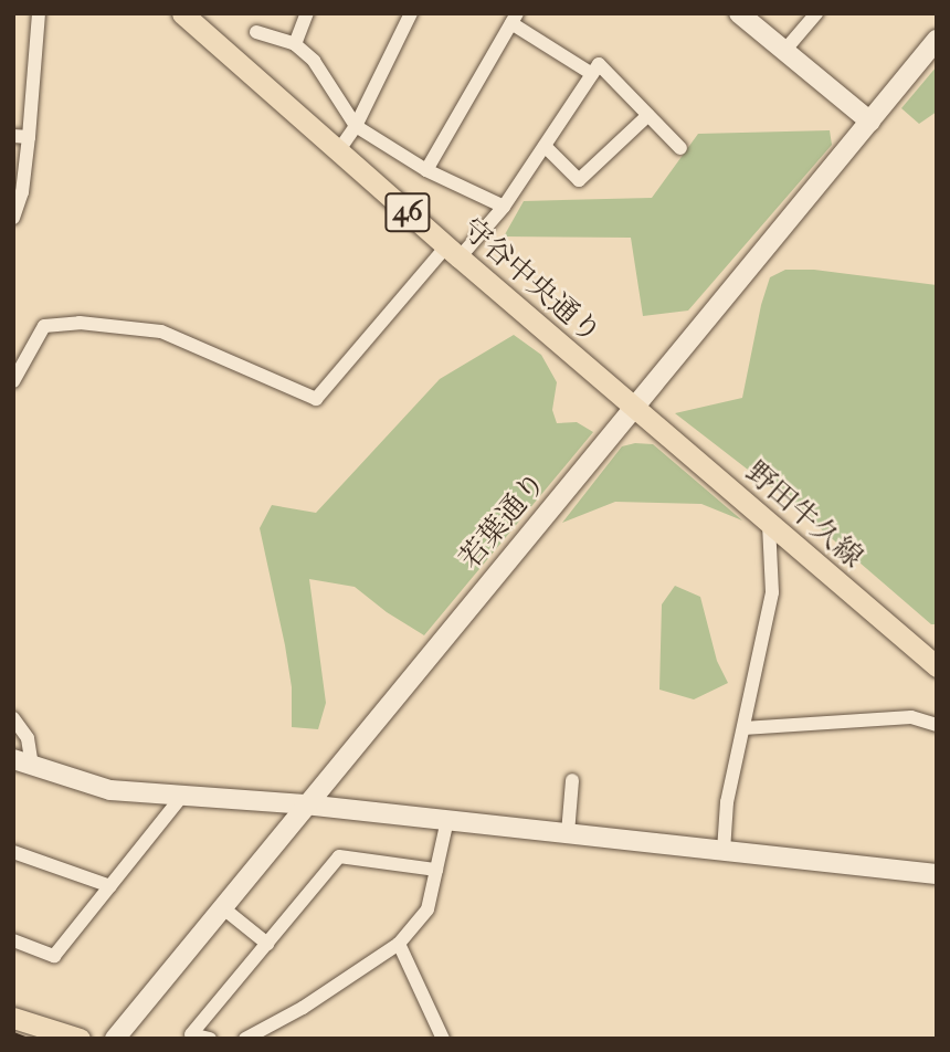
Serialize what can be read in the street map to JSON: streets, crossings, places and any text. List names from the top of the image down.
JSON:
{
  "streets": {
    "main road": ["46", "守谷中央通り", "野田牛久線"],
    "street": ["若葉通り"]
  },
  "crossings": [
    ["守谷中央通り", "野田牛久線"],
    ["守谷中央通り", "若葉通り"],
    ["野田牛久線", "若葉通り"]
  ]
}
